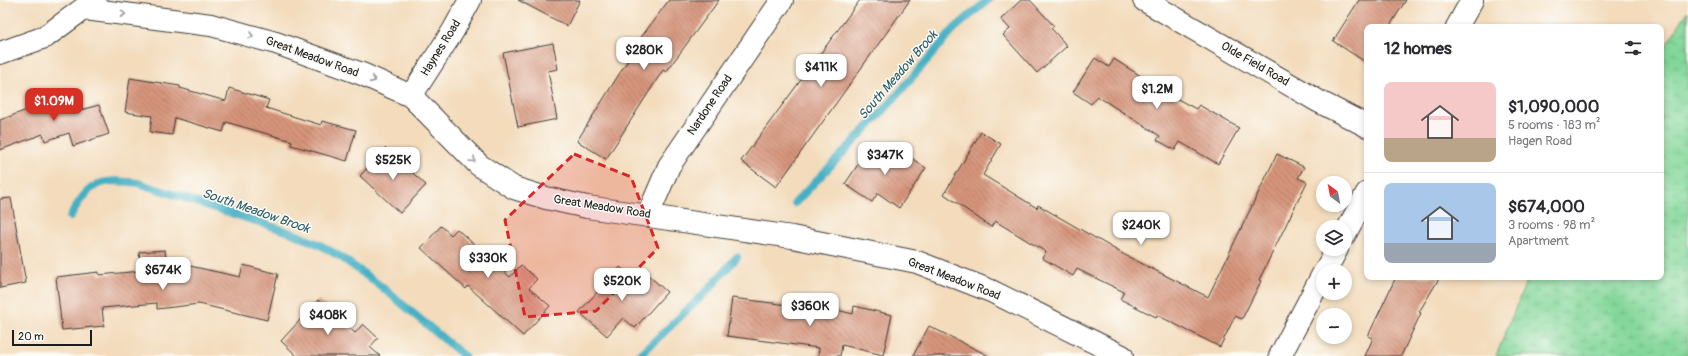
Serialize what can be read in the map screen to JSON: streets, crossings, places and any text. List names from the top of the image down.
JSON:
{
  "streets": {
    "street": [
      "Haynes Road",
      "Great Meadow Road",
      "Olde Field Road",
      "Nardone Road"
    ]
  },
  "crossings": [
    ["Haynes Road", "Great Meadow Road"],
    ["Great Meadow Road", "Nardone Road"]
  ],
  "one_way": ["Great Meadow Road"],
  "water": ["South Meadow Brook"],
  "scale_bar": "20 m",
  "north": "top left",
  "page": {
    "heading": "12 homes",
    "price": [
      "$280K",
      "$411K",
      "$1.2M",
      "$1.09M",
      "$347K",
      "$525K",
      "$240K",
      "$330K",
      "$674K",
      "$520K",
      "$360K",
      "$408K"
    ],
    "list": [
      {
        "name": "$1,090,000",
        "note": "5 rooms · 183 m² · Hagen Road"
      },
      {
        "name": "$674,000",
        "note": "3 rooms · 98 m² · Apartment"
      }
    ],
    "map_buttons": ["+", "−"],
    "scale": "20 m"
  }
}
